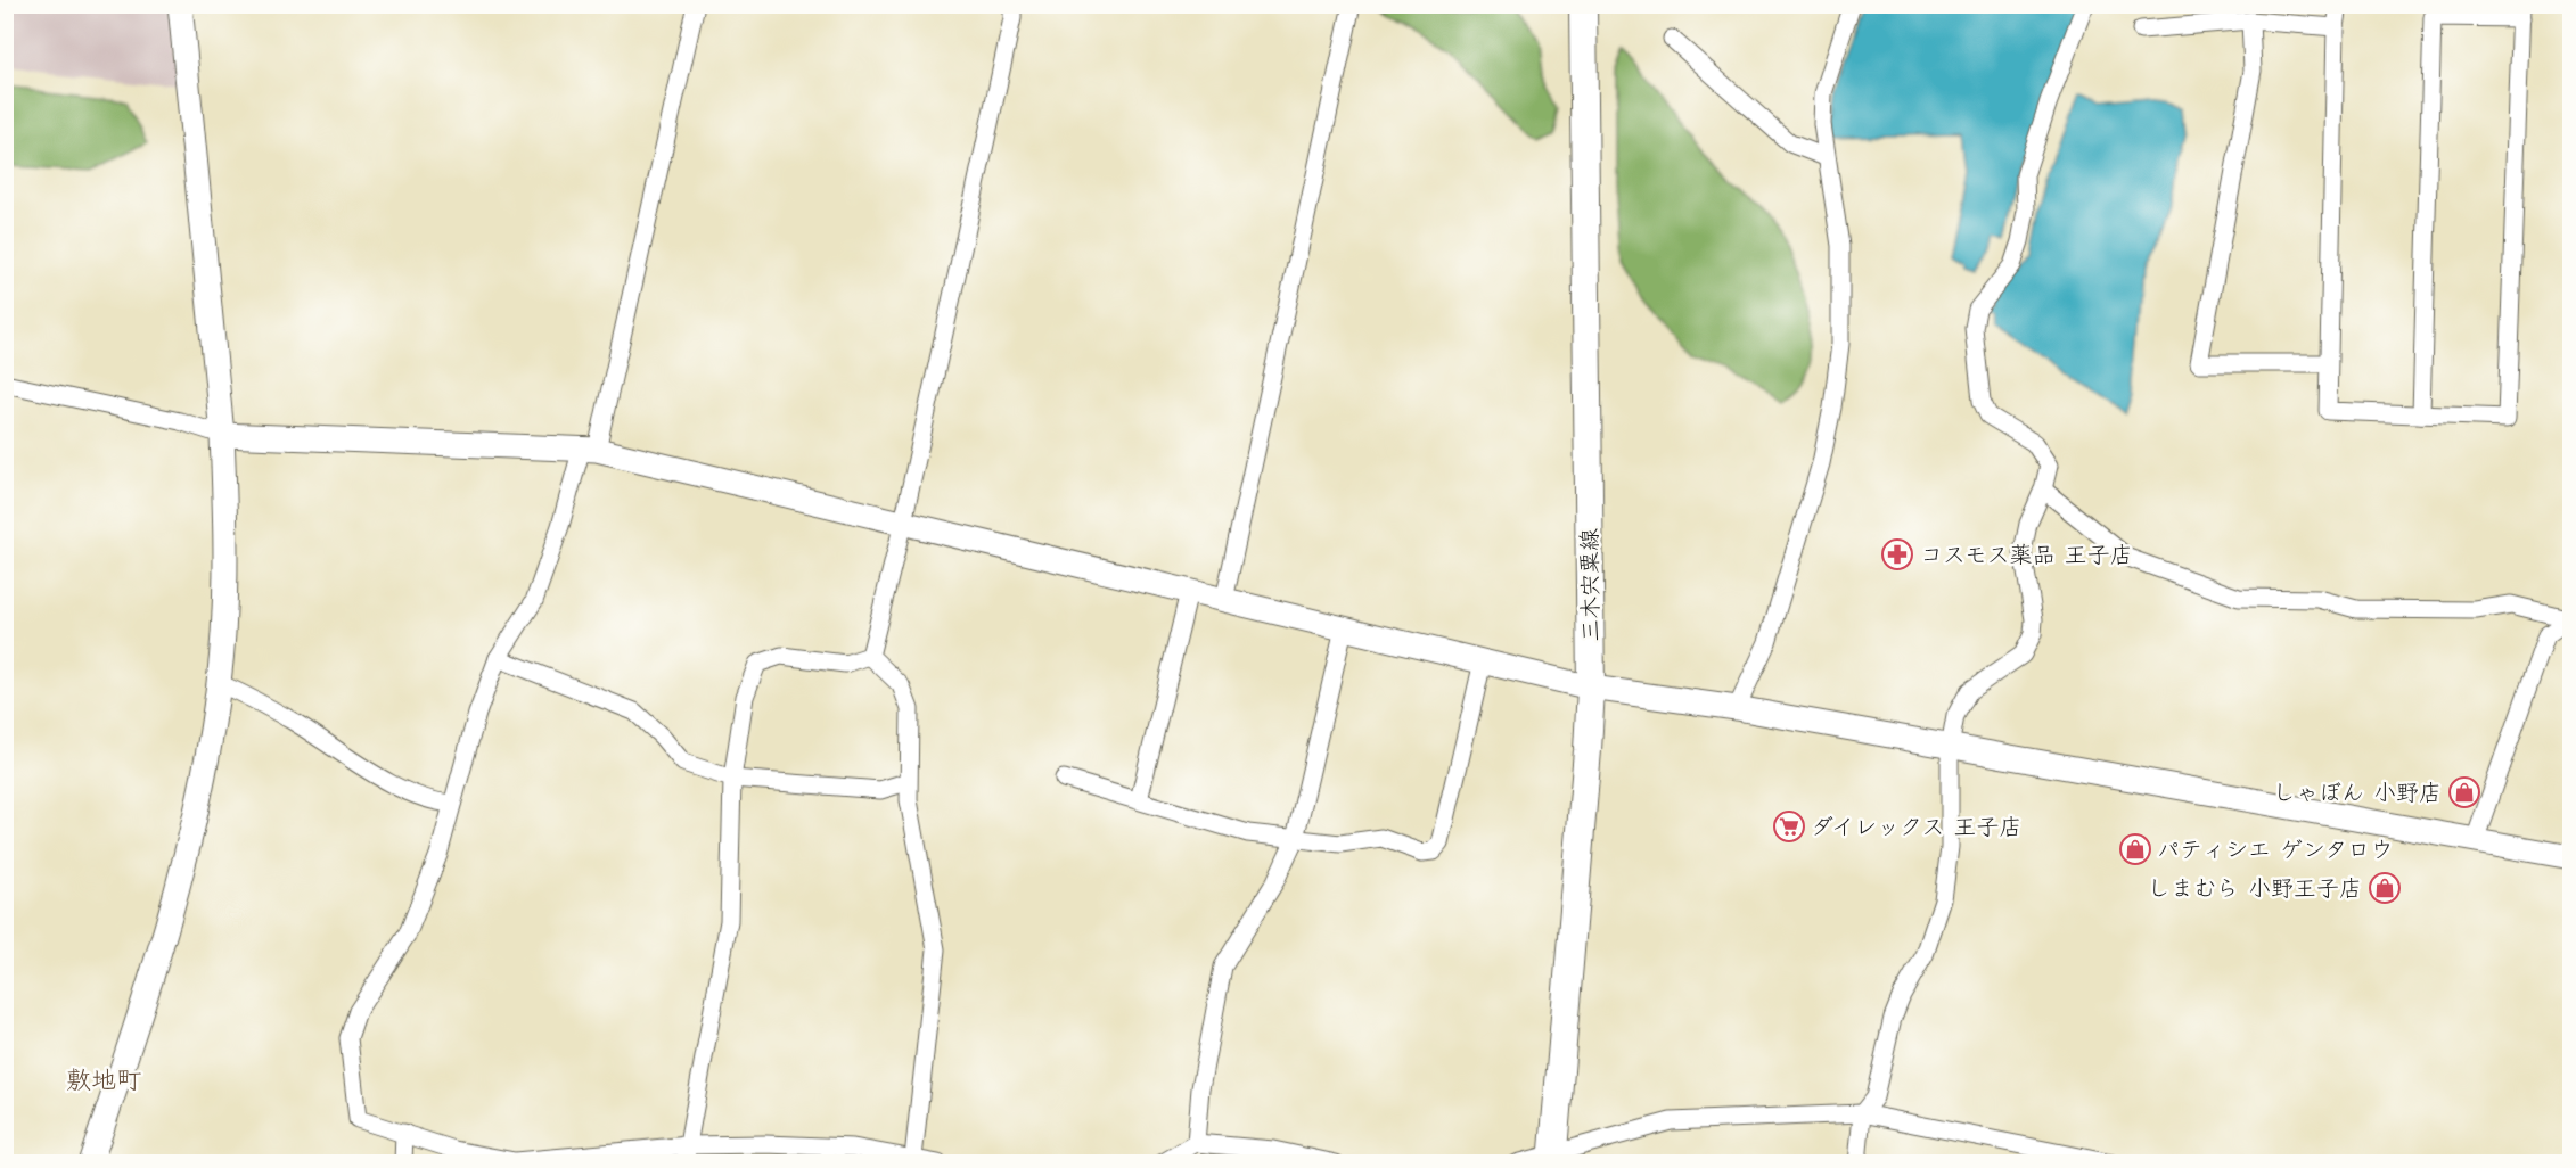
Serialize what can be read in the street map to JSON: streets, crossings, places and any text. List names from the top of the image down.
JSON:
{
  "streets": {
    "main road": ["三木宍粟線"]
  },
  "districts": ["敷地町"],
  "places": {
    "pharmacy": ["コスモス薬品 王子店"],
    "shop": ["しゃぼん 小野店", "パティシエ ゲンタロウ", "しまむら 小野王子店"],
    "supermarket": ["ダイレックス 王子店"]
  }
}
